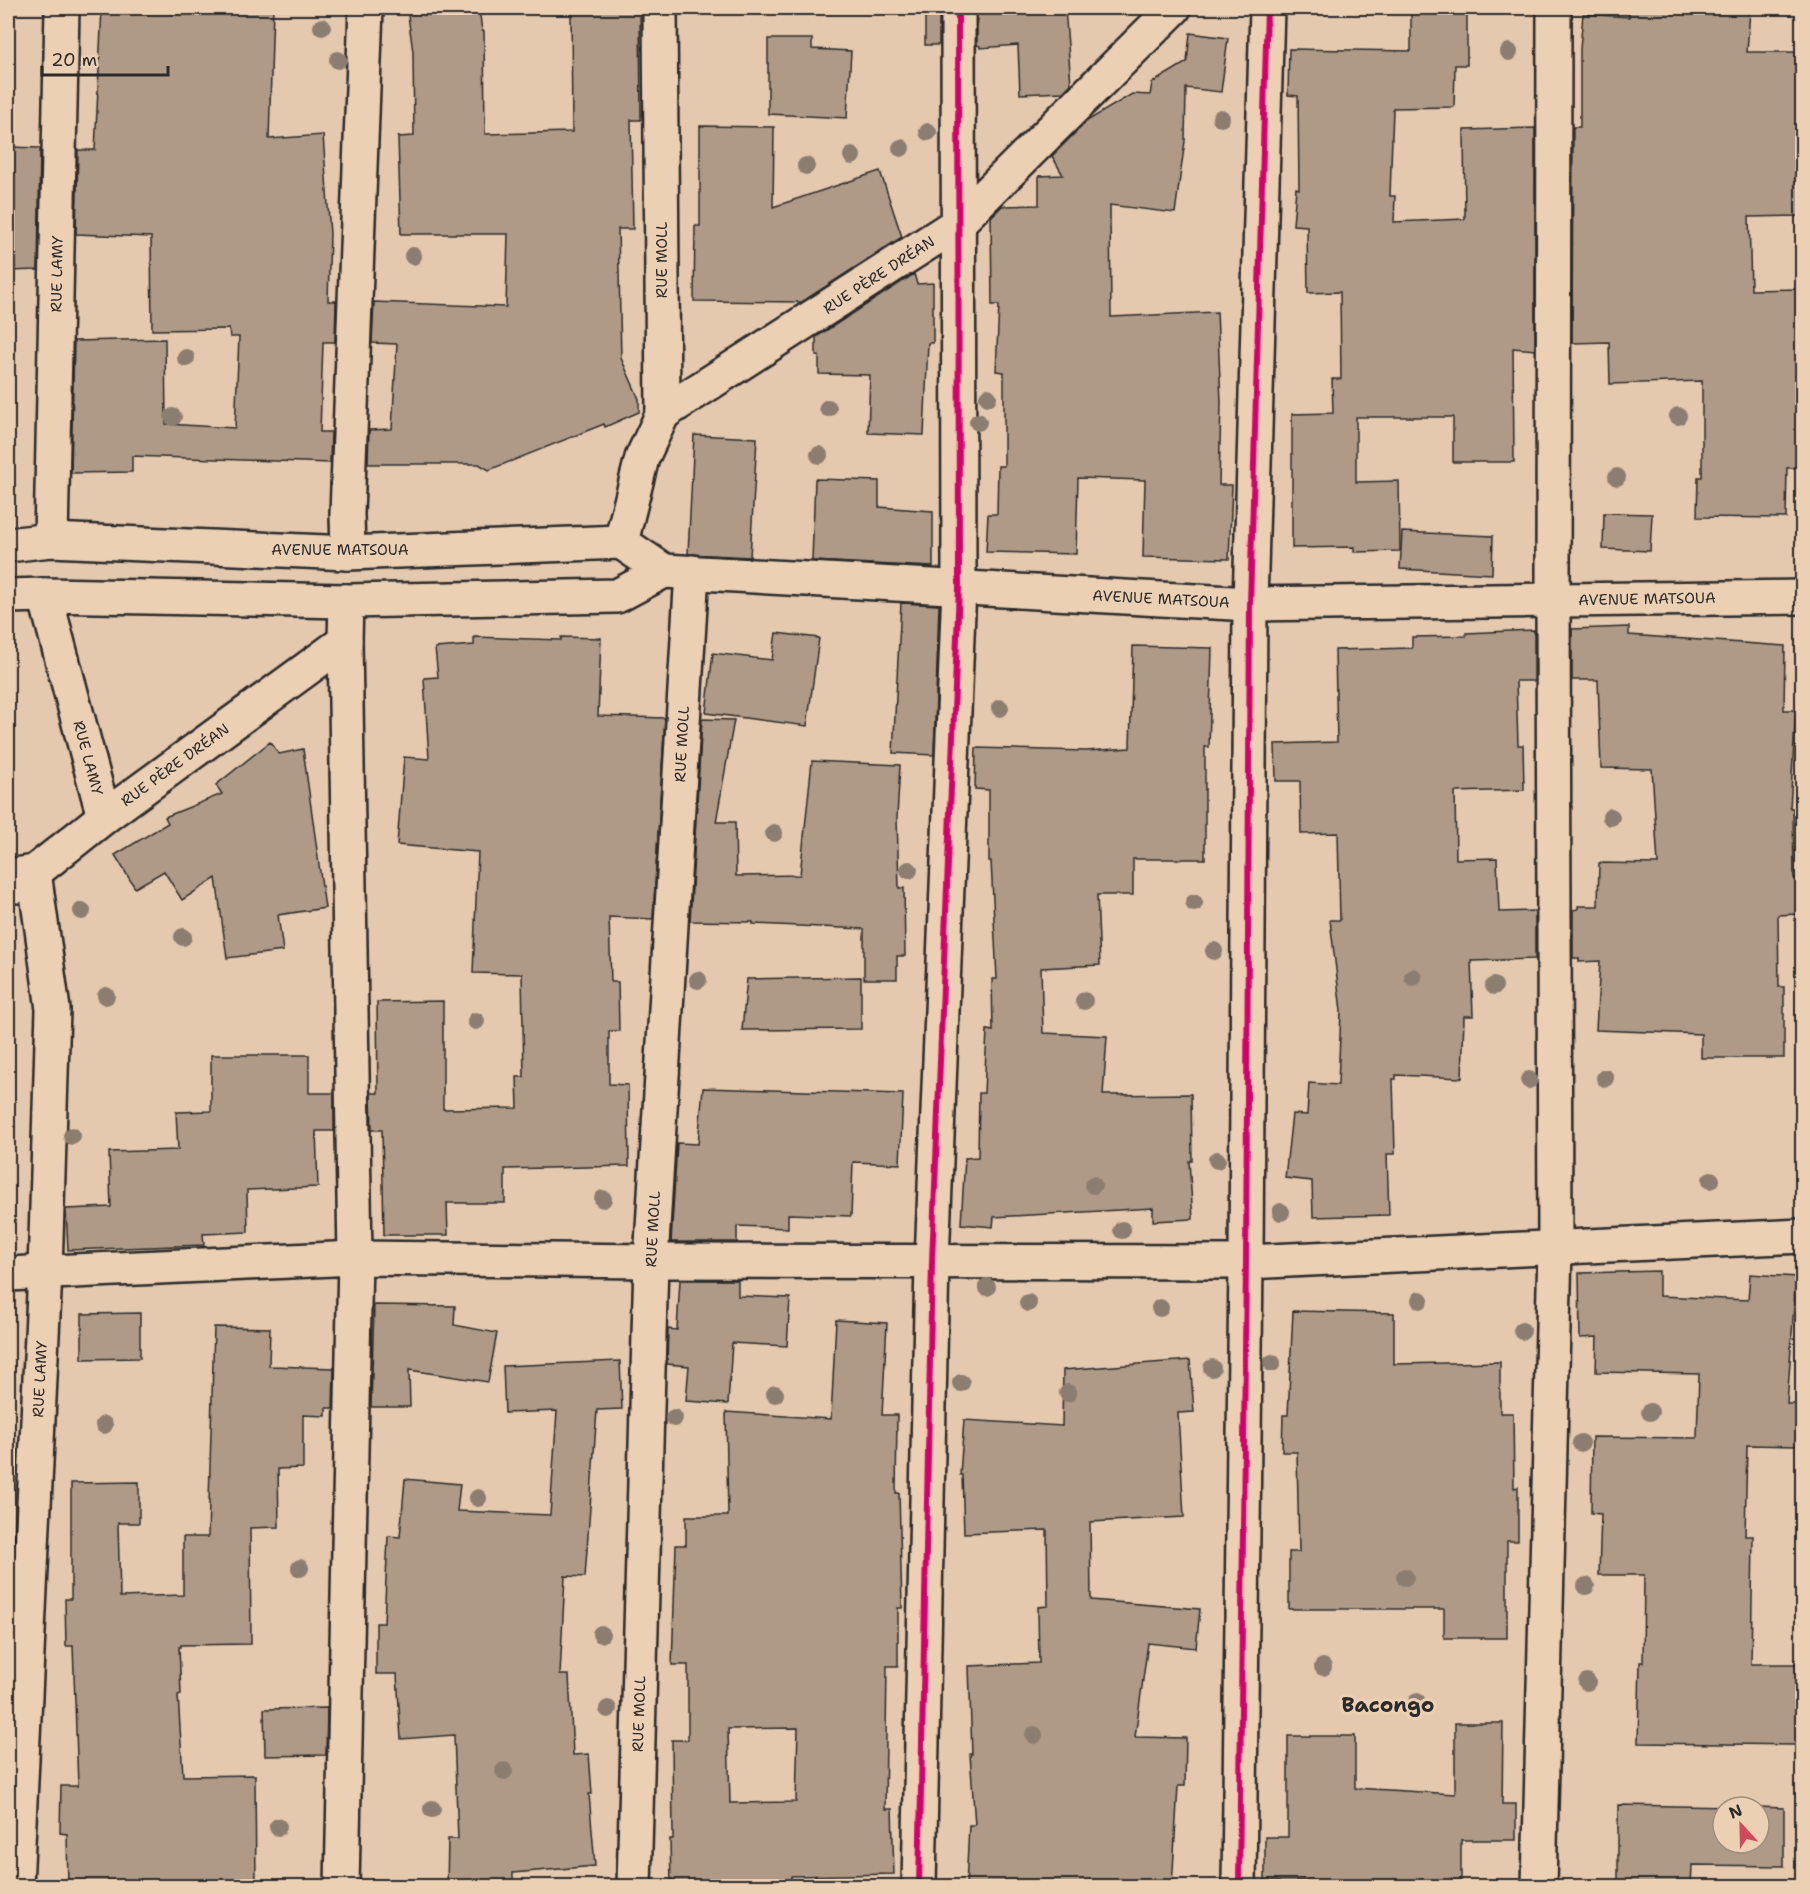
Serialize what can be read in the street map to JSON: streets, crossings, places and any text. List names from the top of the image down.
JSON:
{
  "streets": {
    "street": [
      "RUE MOLL",
      "RUE LAMY",
      "RUE PÈRE DRÉAN",
      "AVENUE MATSOUA"
    ]
  },
  "crossings": [
    ["RUE MOLL", "RUE PÈRE DRÉAN"],
    ["RUE MOLL", "AVENUE MATSOUA"],
    ["RUE LAMY", "RUE PÈRE DRÉAN"],
    ["RUE LAMY", "AVENUE MATSOUA"]
  ],
  "districts": ["Bacongo"],
  "scale_bar": "20 m",
  "north": "top"
}
